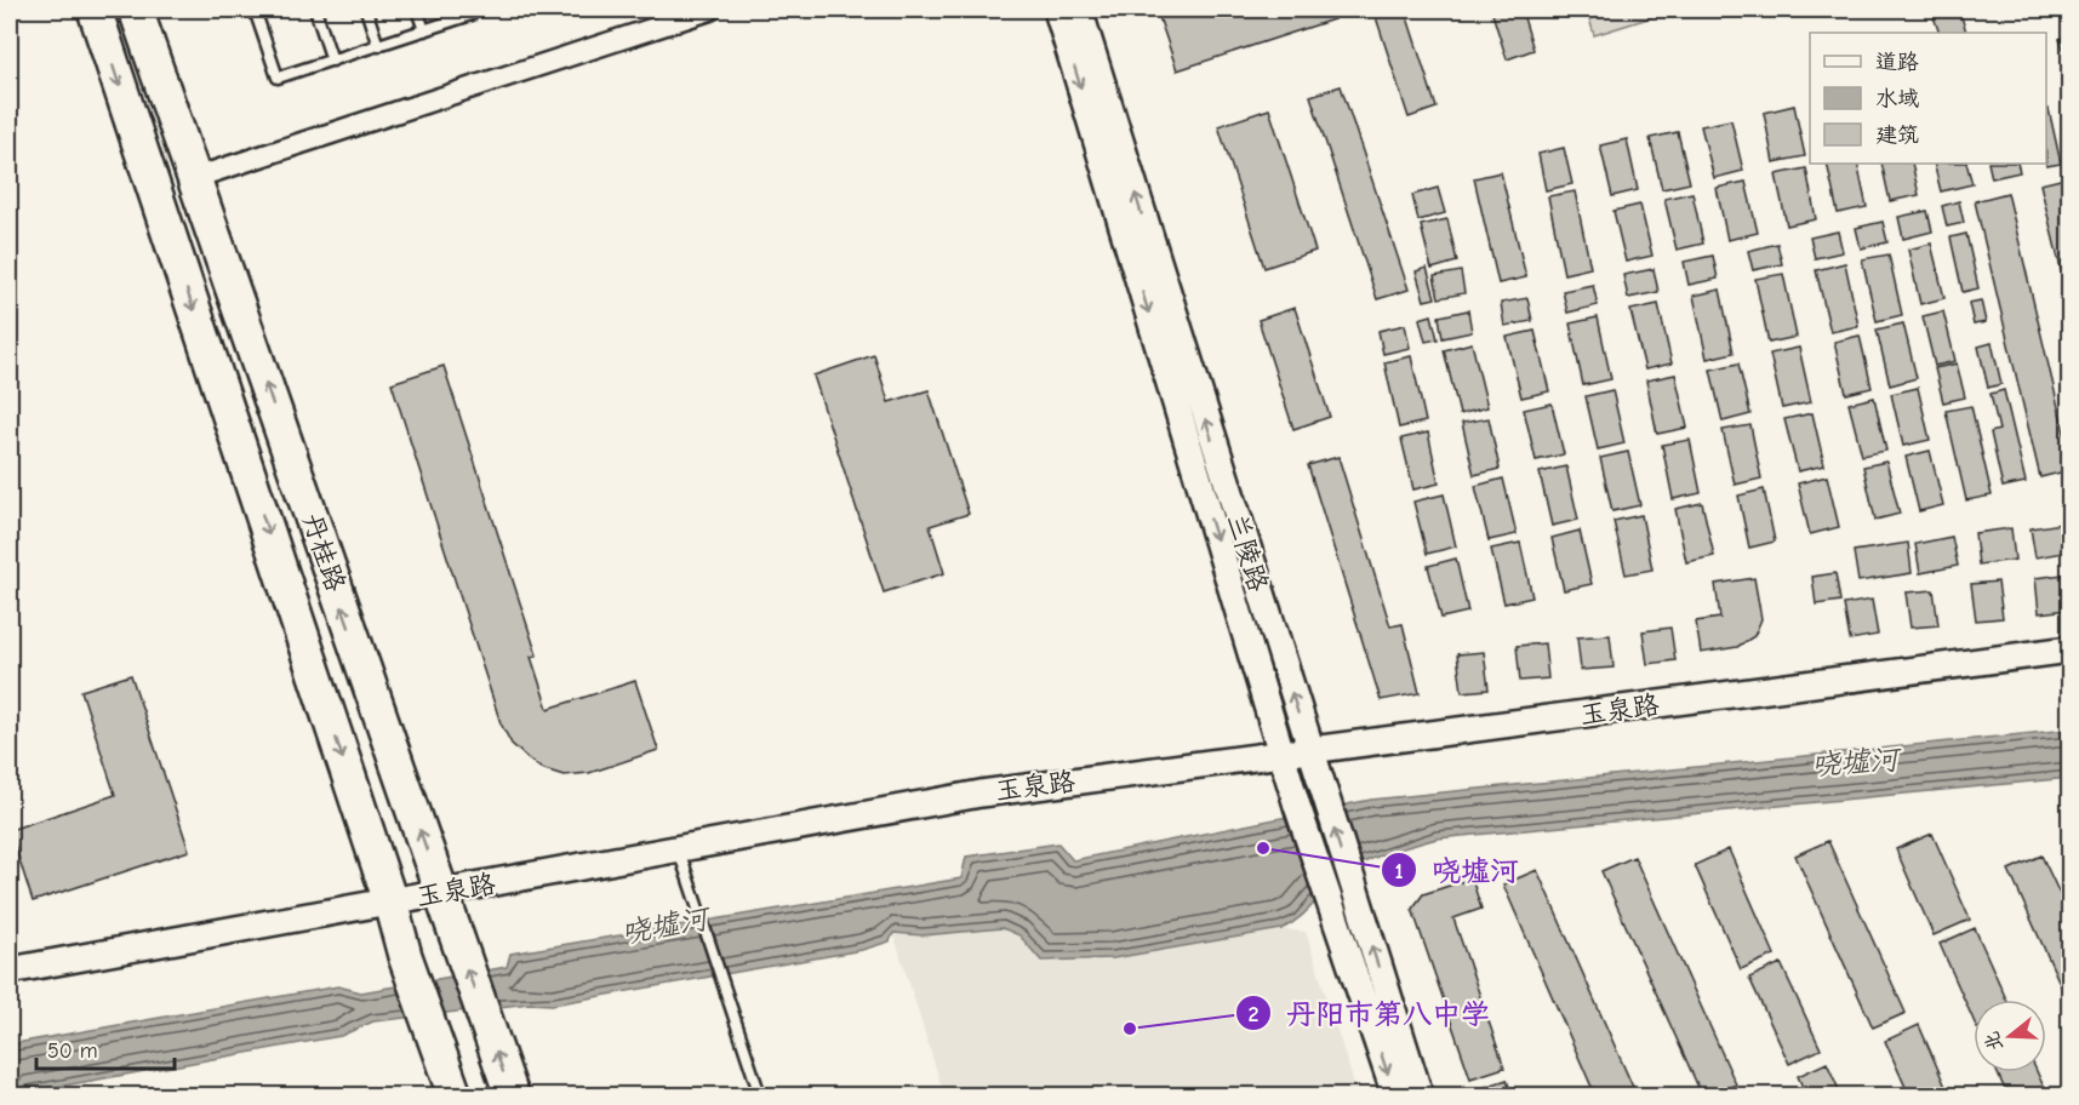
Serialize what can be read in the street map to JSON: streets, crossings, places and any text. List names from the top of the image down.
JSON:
{
  "streets": {
    "main road": ["丹桂路"],
    "street": ["兰陵路", "玉泉路"]
  },
  "crossings": [
    ["丹桂路", "玉泉路"],
    ["兰陵路", "玉泉路"]
  ],
  "water": ["哓墟河"],
  "places": ["哓墟河", "丹阳市第八中学"],
  "legend": ["道路", "水域", "建筑"],
  "scale_bar": "50 m",
  "north": "left"
}
